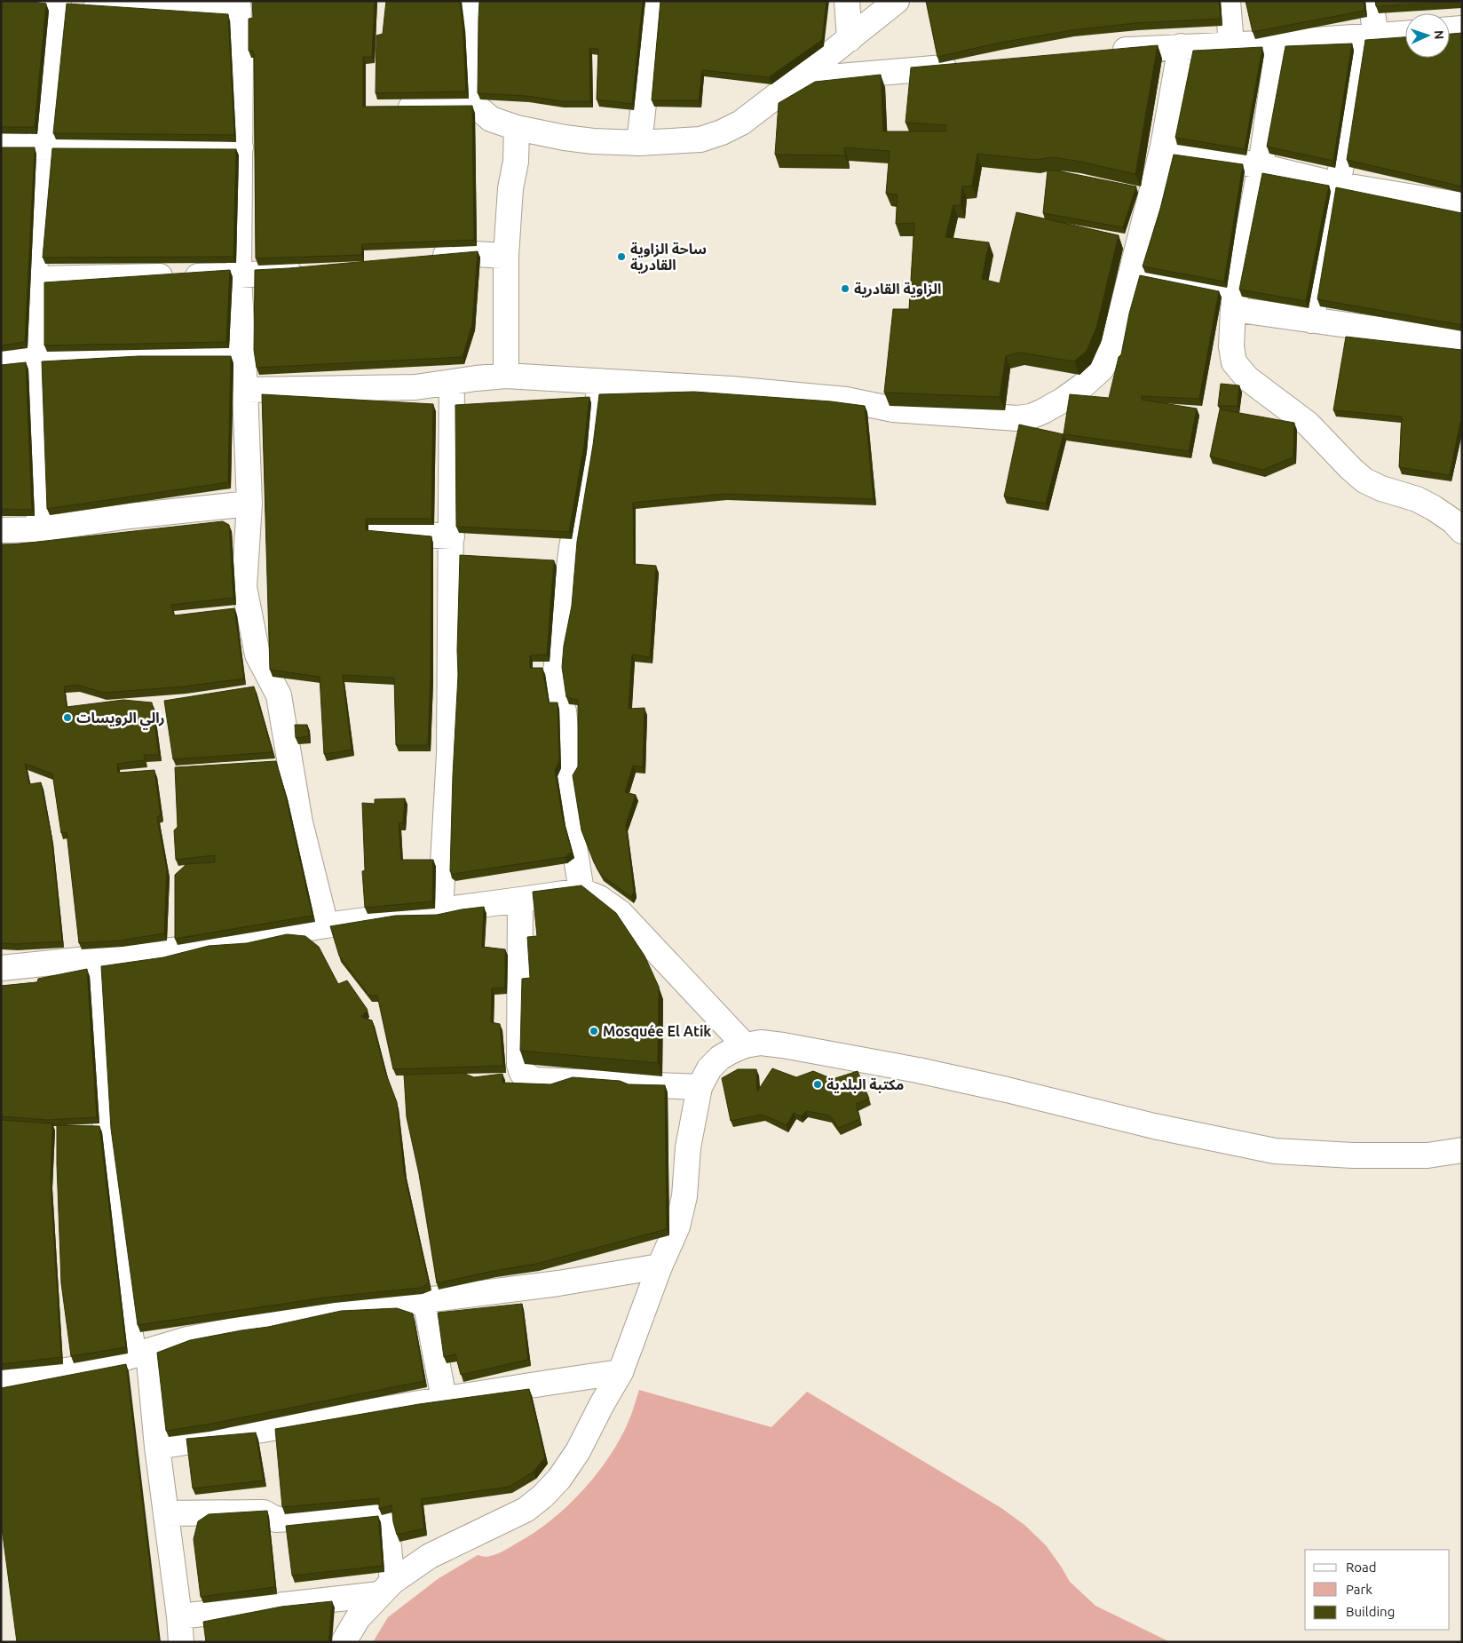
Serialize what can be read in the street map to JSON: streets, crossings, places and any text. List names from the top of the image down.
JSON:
{
  "places": [
    "ساحة الزاوية القادرية",
    "الزاوية القادرية",
    "رالي الرويسات",
    "Mosquée El Atik",
    "مكتبة البلدية"
  ],
  "legend": ["Road", "Park", "Building"],
  "north": "right"
}
